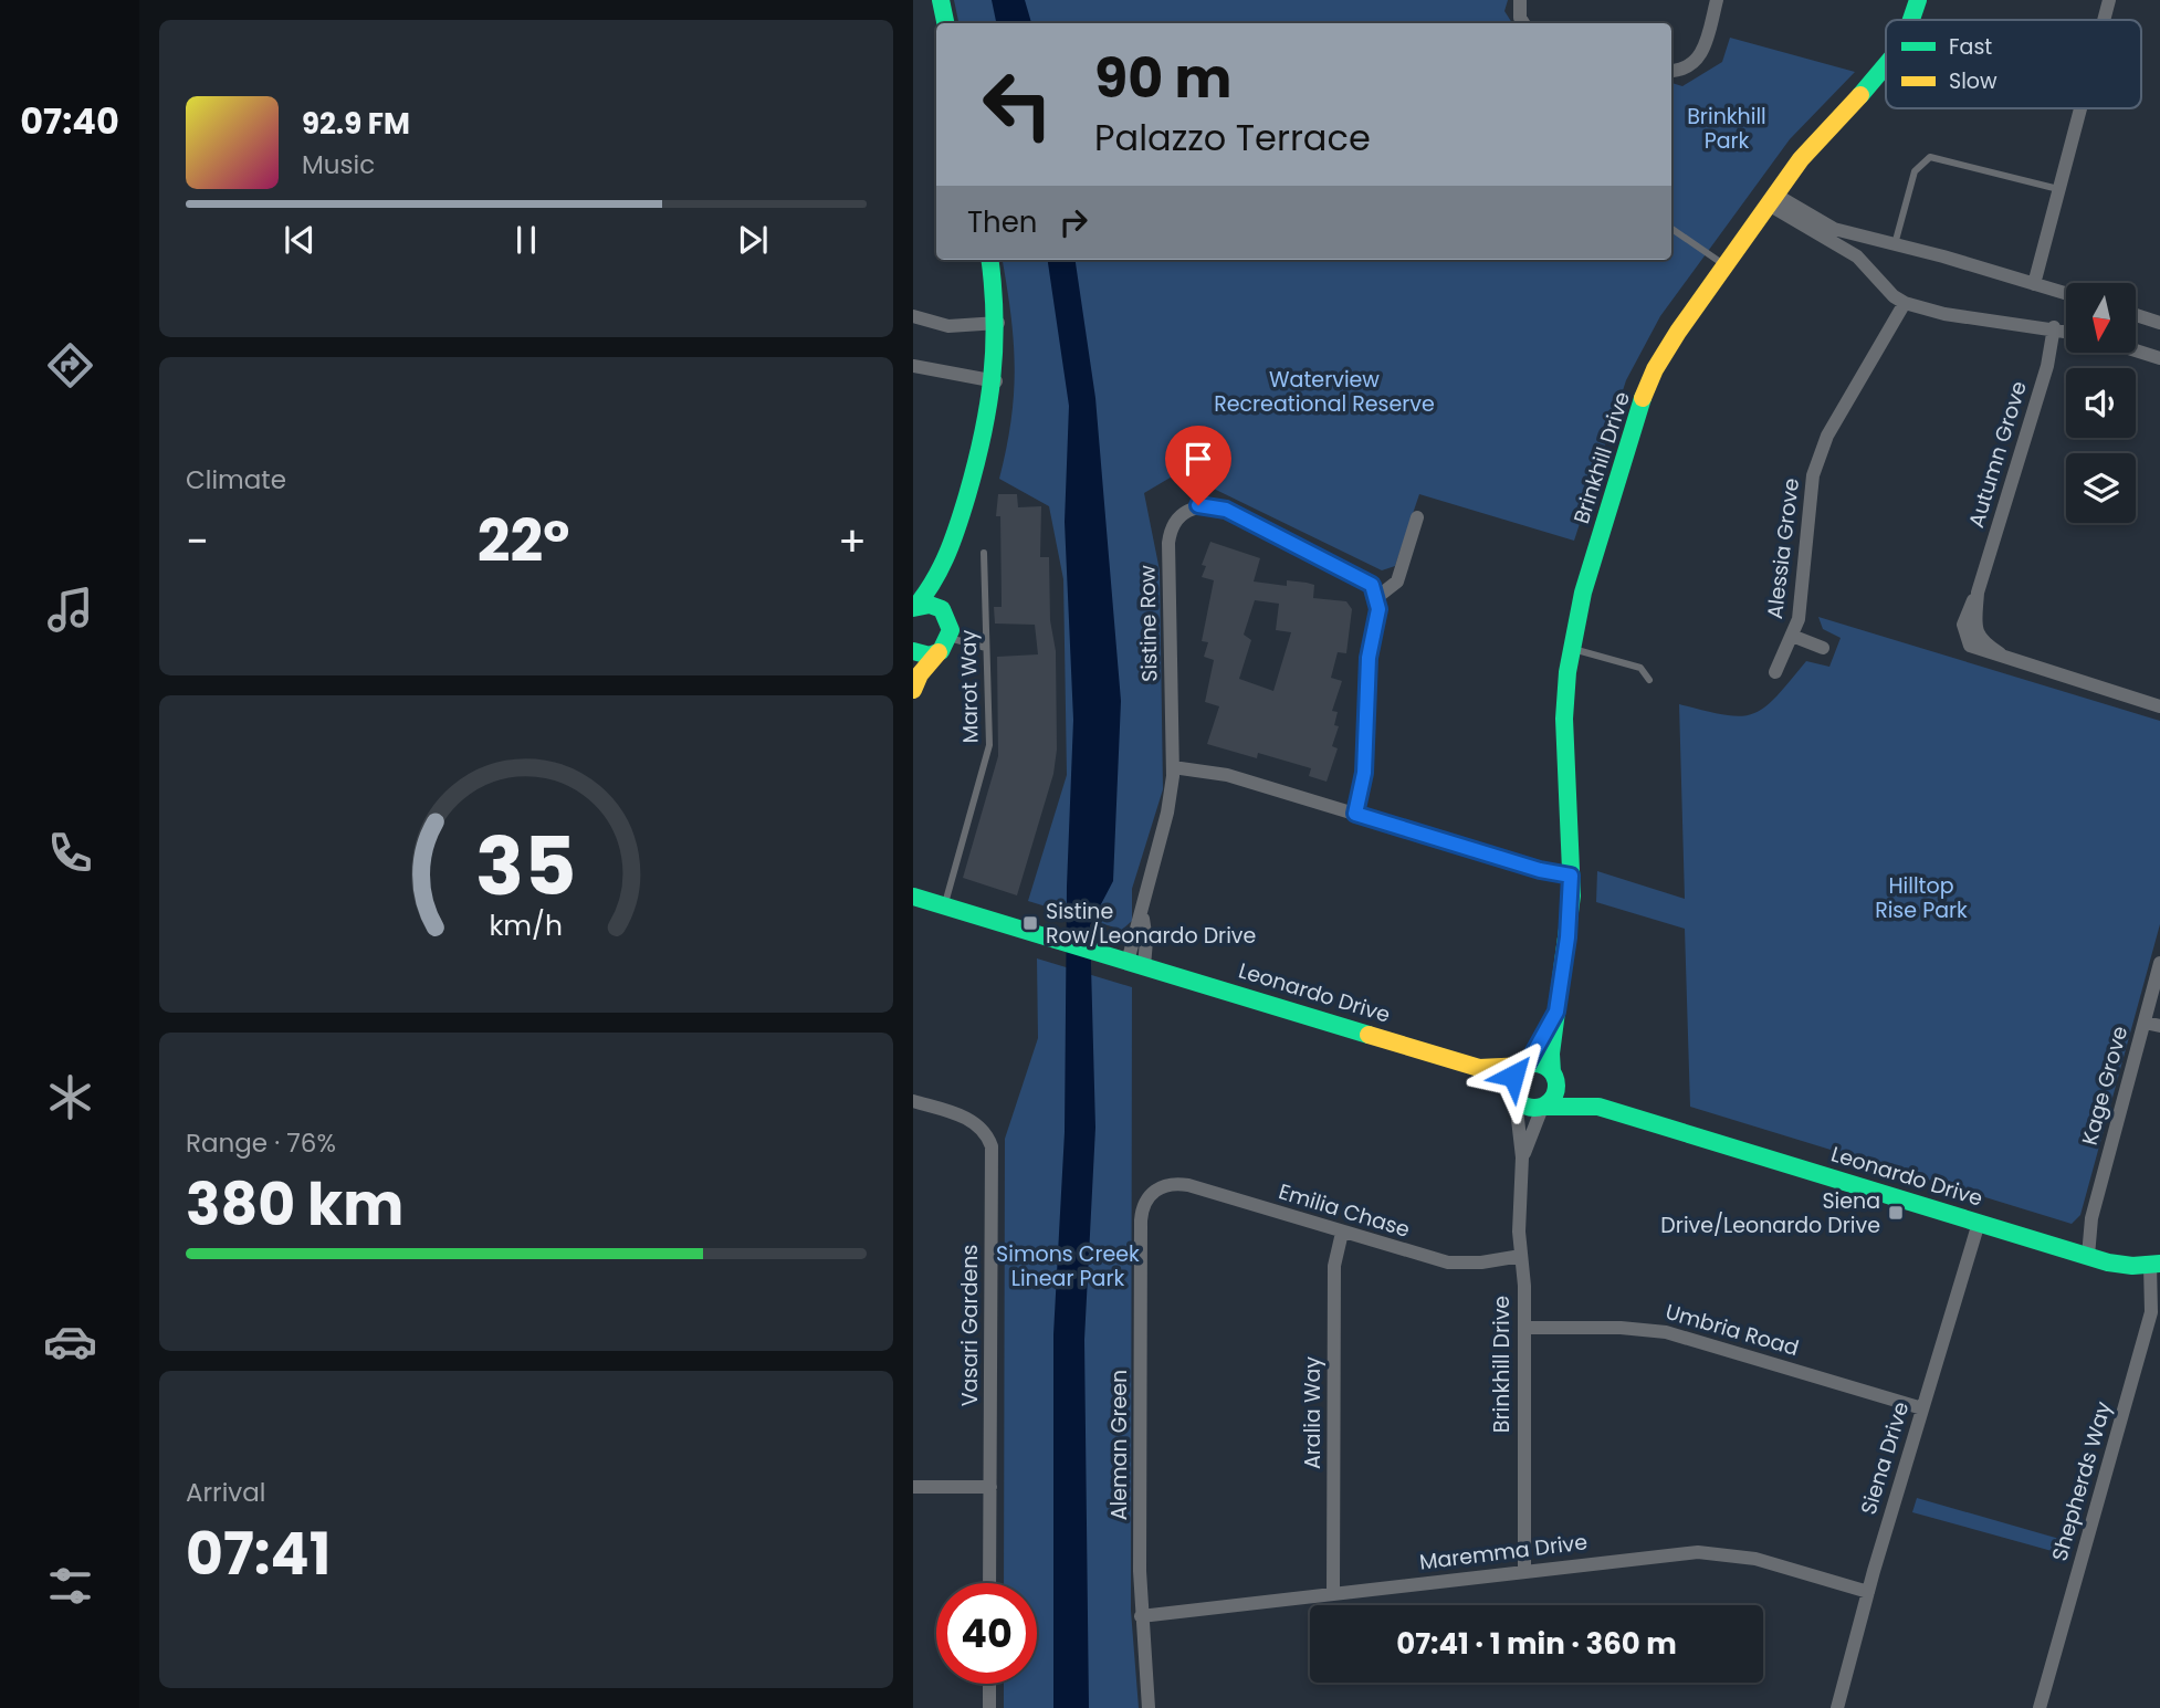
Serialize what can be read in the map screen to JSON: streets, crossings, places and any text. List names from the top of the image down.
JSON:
{
  "streets": {
    "street": [
      "Autumn Grove",
      "Brinkhill Drive",
      "Alessia Grove",
      "Sistine Row",
      "Leonardo Drive",
      "Kage Grove",
      "Emilia Chase",
      "Vasari Gardens",
      "Umbria Road",
      "Aralia Way",
      "Aleman Green",
      "Siena Drive",
      "Shepherds Way",
      "Maremma Drive"
    ],
    "lane": ["Marot Way"]
  },
  "crossings": [
    ["Brinkhill Drive", "Leonardo Drive"],
    ["Brinkhill Drive", "Emilia Chase"],
    ["Brinkhill Drive", "Umbria Road"],
    ["Brinkhill Drive", "Maremma Drive"],
    ["Sistine Row", "Leonardo Drive"],
    ["Marot Way", "Leonardo Drive"],
    ["Leonardo Drive", "Kage Grove"],
    ["Leonardo Drive", "Siena Drive"],
    ["Leonardo Drive", "Shepherds Way"],
    ["Emilia Chase", "Aralia Way"],
    ["Emilia Chase", "Aleman Green"],
    ["Umbria Road", "Siena Drive"],
    ["Aralia Way", "Maremma Drive"],
    ["Aleman Green", "Maremma Drive"],
    ["Siena Drive", "Maremma Drive"]
  ],
  "parks": [
    "Brinkhill Park",
    "Waterview Recreational Reserve",
    "Hilltop Rise Park",
    "Simons Creek Linear Park"
  ],
  "places": {
    "transit": ["Sistine Row/Leonardo Drive", "Siena Drive/Leonardo Drive"]
  },
  "legend": ["Fast", "Slow"],
  "north": "bottom",
  "page": {
    "tabs": "07:40",
    "turn": ["90 m", "Palazzo Terrace"],
    "song": ["92.9 FM", "Music"],
    "then": "Then",
    "tile": [
      "Climate",
      ["Range · 76%", "380 km"],
      ["Arrival", "07:41"]
    ],
    "heat": ["−", "22°", "+"],
    "limit": "40",
    "trip": "07:41 · 1 min · 360 m",
    "gauge": ["35", "km/h"]
  }
}
